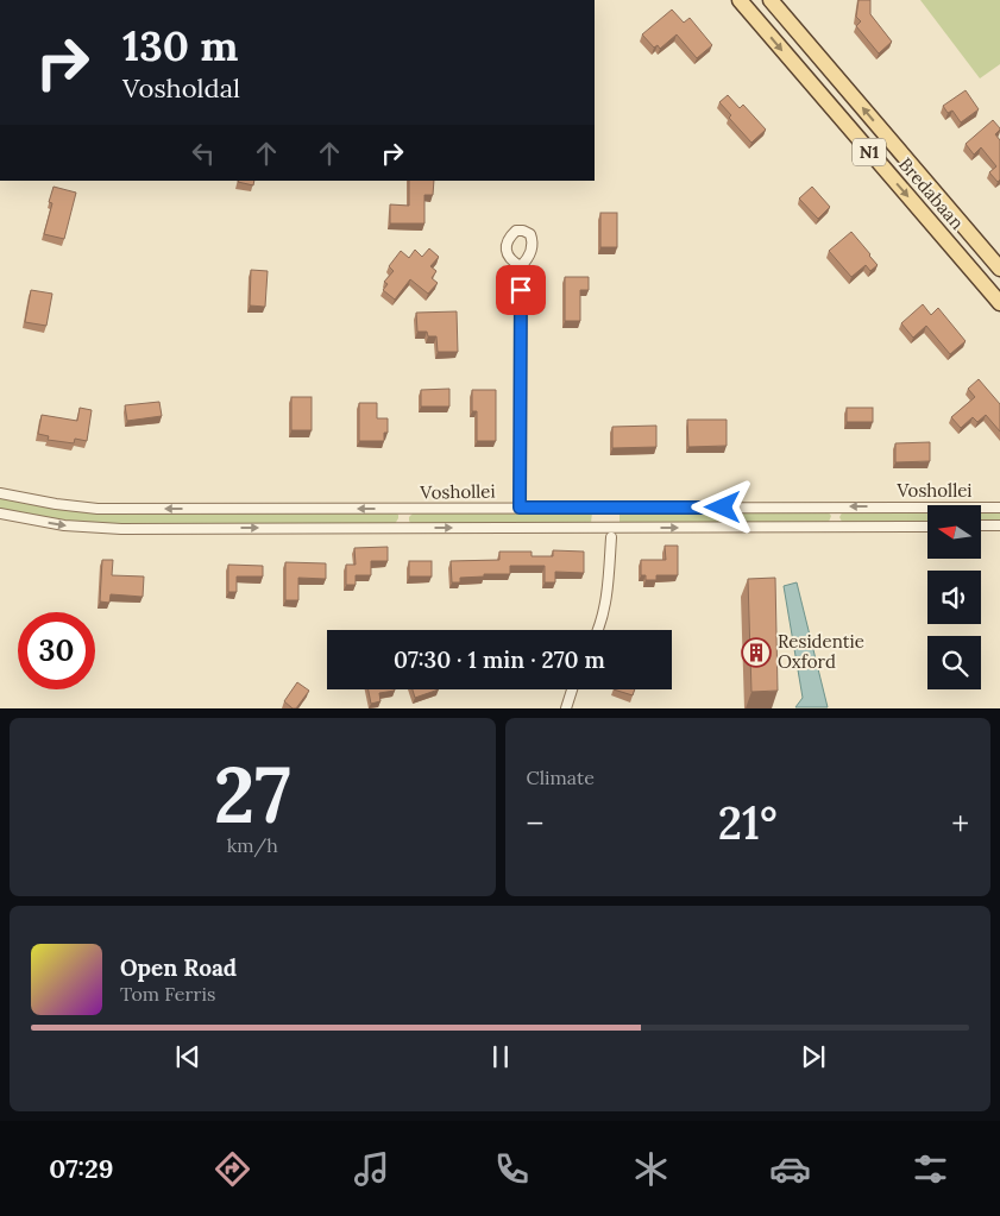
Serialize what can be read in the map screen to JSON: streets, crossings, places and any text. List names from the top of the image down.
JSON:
{
  "streets": {
    "main road": ["N1", "Bredabaan"],
    "street": ["Voshollei"]
  },
  "places": {
    "building": ["Residentie Oxford"]
  },
  "north": "left",
  "page": {
    "turn": ["130 m", "Vosholdal"],
    "limit": "30",
    "trip": "07:30 · 1 min · 270 m",
    "tile": [
      ["27", "km/h"],
      "Climate"
    ],
    "heat": ["−", "21°", "+"],
    "song": ["Open Road", "Tom Ferris"],
    "tabs": "07:29"
  }
}
